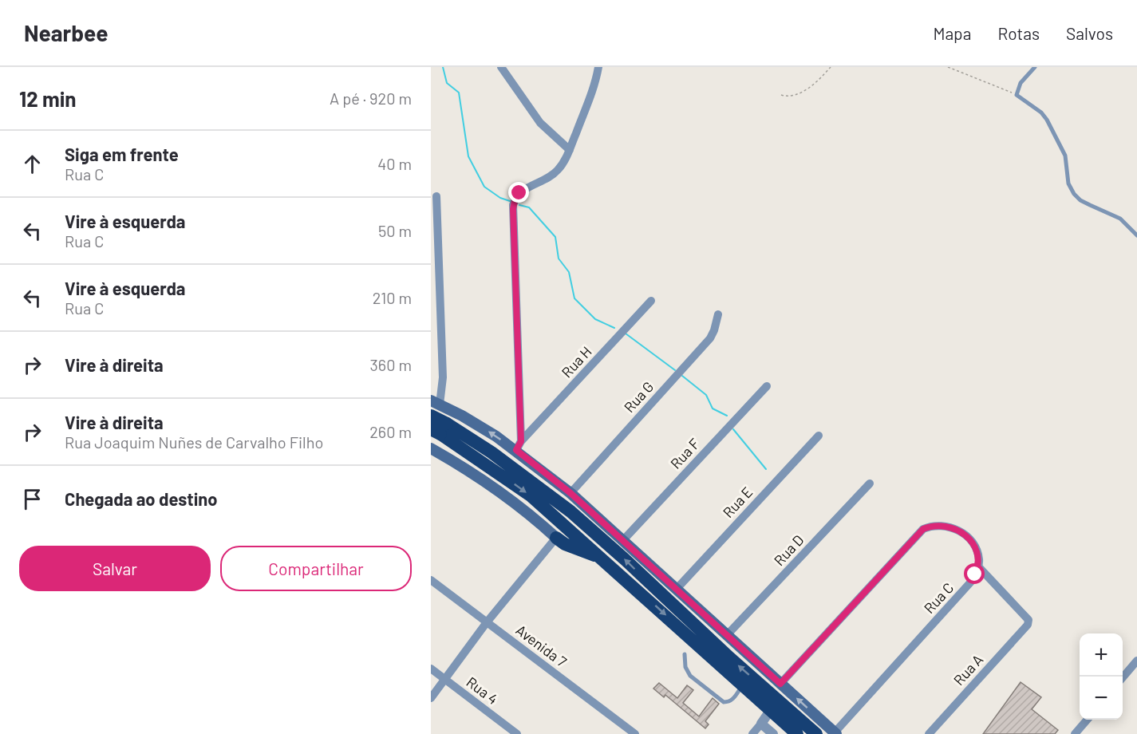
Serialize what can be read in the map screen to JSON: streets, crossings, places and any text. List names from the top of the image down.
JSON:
{
  "streets": {
    "street": [
      "Rua H",
      "Rua G",
      "Rua F",
      "Rua E",
      "Rua D",
      "Rua C",
      "Avenida 7",
      "Rua A",
      "Rua 4"
    ]
  },
  "crossings": [
    ["Rua C", "Rua A"]
  ],
  "page": {
    "header": "Nearbee",
    "nav": ["Mapa", "Rotas", "Salvos"],
    "heading": ["12 min", "A pé · 920 m"],
    "list": [
      ["Siga em frente", "Rua C", "40 m"],
      ["Vire à esquerda", "Rua C", "50 m"],
      ["Vire à esquerda", "Rua C", "210 m"],
      ["Vire à direita", "360 m"],
      ["Vire à direita", "Rua Joaquim Nuñes de Carvalho Filho", "260 m"],
      "Chegada ao destino"
    ],
    "buttons": ["Salvar", "Compartilhar"],
    "map_buttons": ["+", "−"]
  }
}
